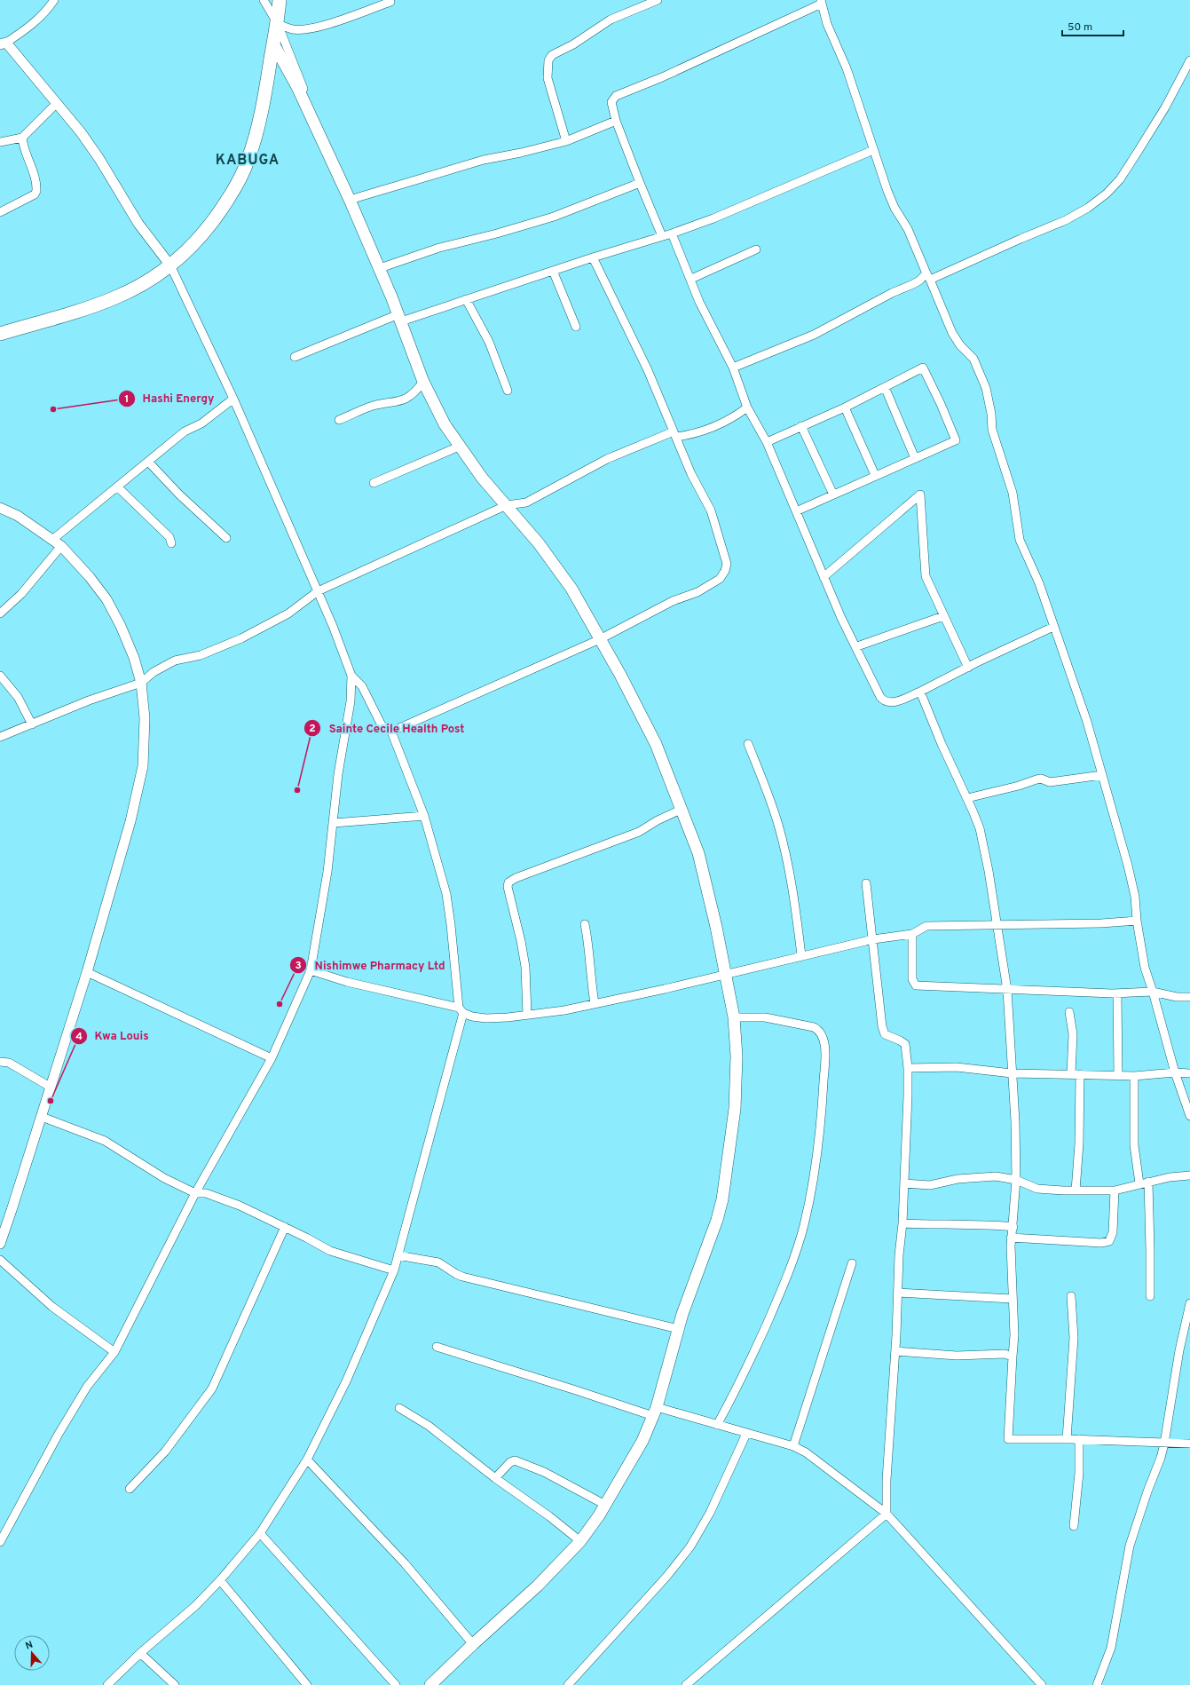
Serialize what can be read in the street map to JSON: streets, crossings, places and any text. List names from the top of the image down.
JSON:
{
  "districts": ["KABUGA"],
  "places": [
    "Hashi Energy",
    "Sainte Cecile Health Post",
    "Nishimwe Pharmacy Ltd",
    "Kwa Louis"
  ],
  "scale_bar": "50 m",
  "north": "top"
}
